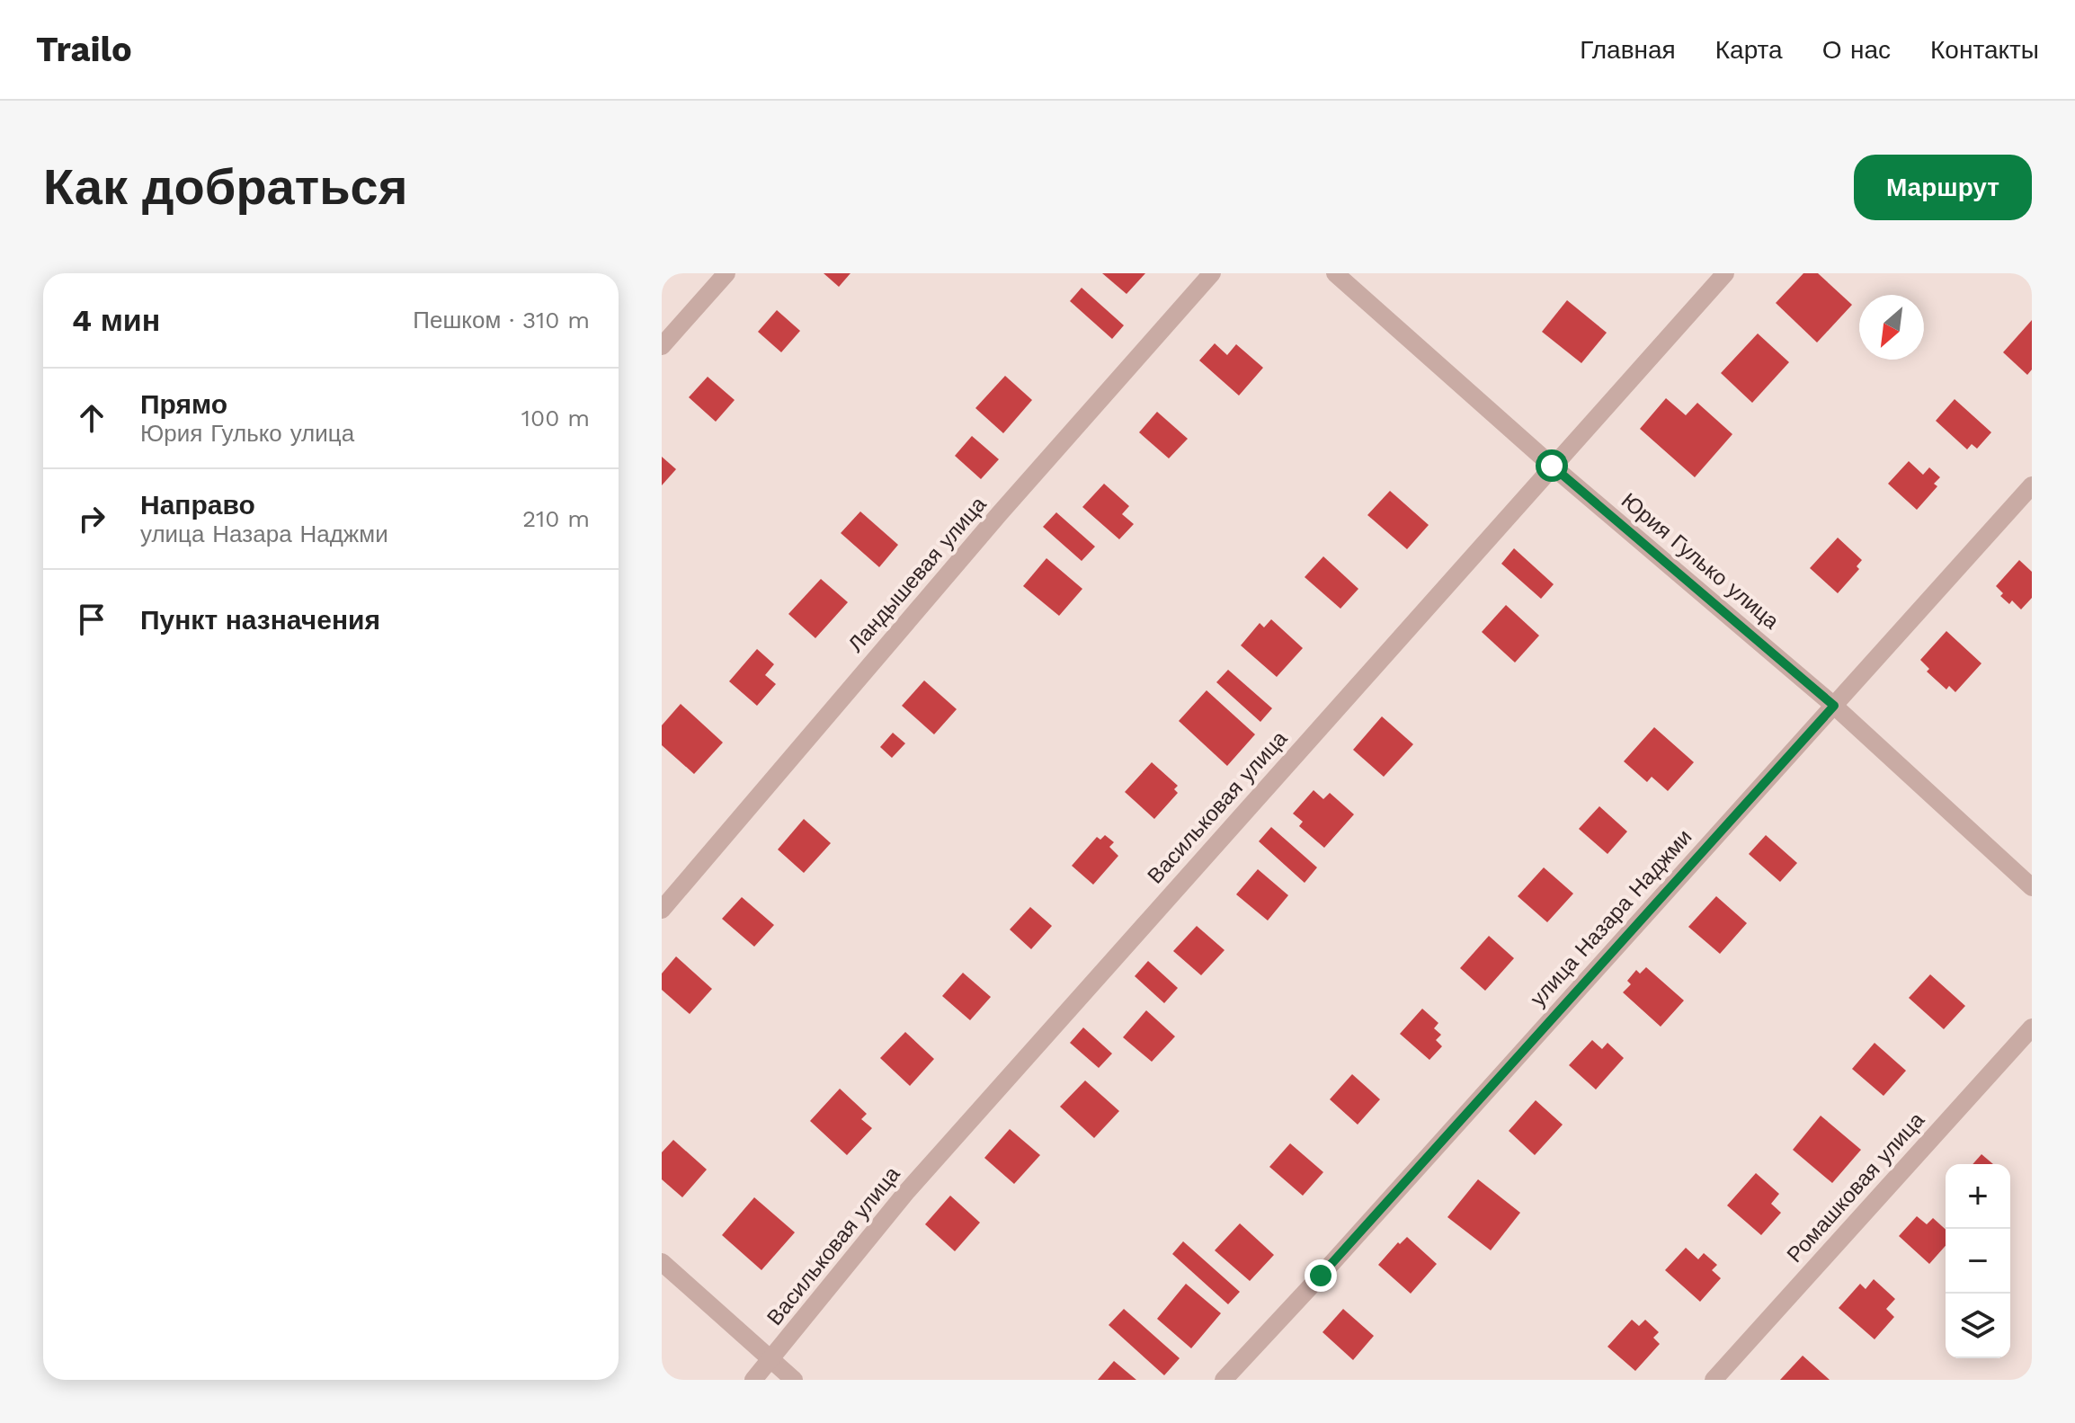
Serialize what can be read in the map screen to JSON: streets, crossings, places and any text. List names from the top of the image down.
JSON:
{
  "streets": {
    "street": [
      "Юрия Гулько улица",
      "Ландышевая улица",
      "Васильковая улица",
      "улица Назара Наджми",
      "Ромашковая улица"
    ]
  },
  "crossings": [
    ["Юрия Гулько улица", "Васильковая улица"],
    ["Юрия Гулько улица", "улица Назара Наджми"]
  ],
  "north": "bottom left",
  "page": {
    "header": "Trailo",
    "nav": [
      "Главная",
      "Карта",
      "О нас",
      "Контакты"
    ],
    "buttons": "Маршрут",
    "title": "Как добраться",
    "heading": ["4 мин", "Пешком · 310 m"],
    "list": [
      ["Прямо", "Юрия Гулько улица", "100 m"],
      ["Направо", "улица Назара Наджми", "210 m"],
      "Пункт назначения"
    ],
    "map_buttons": ["+", "−"]
  }
}
